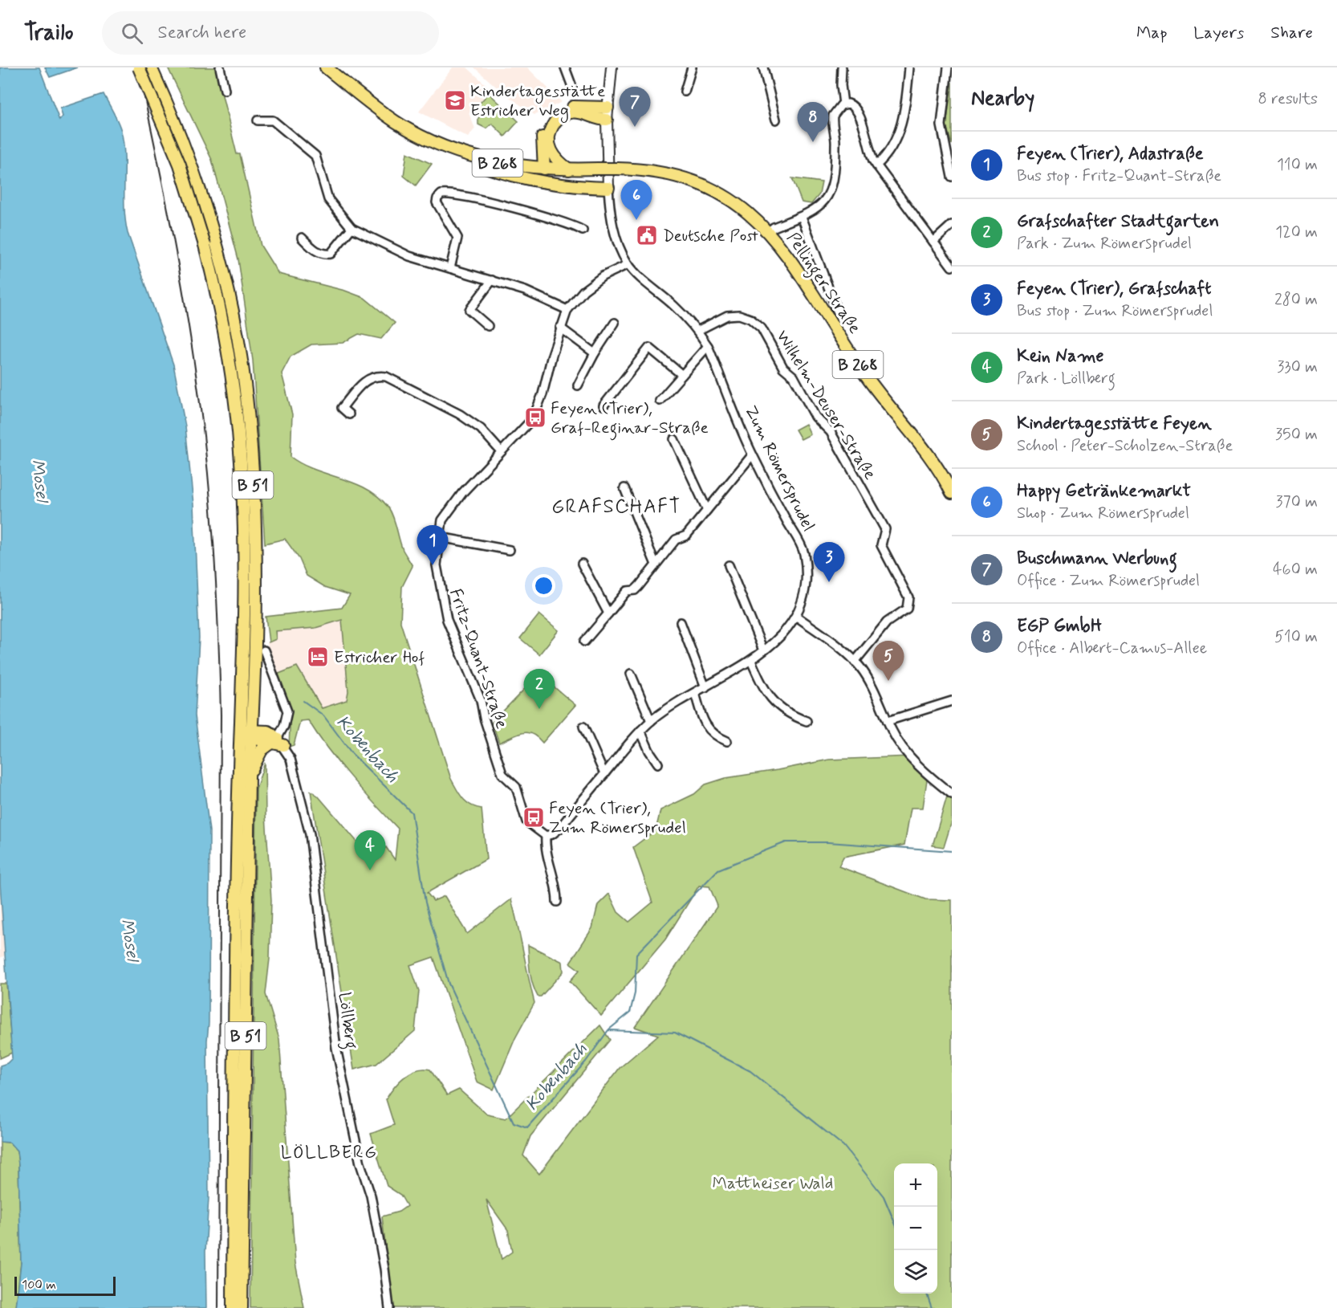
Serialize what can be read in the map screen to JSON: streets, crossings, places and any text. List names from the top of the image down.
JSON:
{
  "streets": {
    "main road": ["B 268", "Pellinger Straße", "B 51"],
    "street": [
      "Wilhelm-Deuser-Straße",
      "Zum Römersprudel",
      "Fritz-Quant-Straße",
      "Löllberg"
    ]
  },
  "crossings": [
    ["B 268", "Pellinger Straße"],
    ["Wilhelm-Deuser-Straße", "Zum Römersprudel"],
    ["Zum Römersprudel", "Fritz-Quant-Straße"]
  ],
  "districts": ["GRAFSCHAFT", "LÖLLBERG"],
  "water": ["Mosel", "Kobenbach"],
  "parks": ["Mattheiser Wald"],
  "places": {
    "school or university": ["Kindertagesstätte Estricher Weg"],
    "public building": ["Deutsche Post"],
    "bus stop": ["Feyen (Trier), Graf-Reginar-Straße", "Feyen (Trier), Zum Römersprudel"],
    "hotel": ["Estricher Hof"]
  },
  "scale_bar": "100 m",
  "page": {
    "header": "Trailo",
    "search": "Search here",
    "nav": ["Map", "Layers", "Share"],
    "heading": ["Nearby", "8 results"],
    "pins": [
      "7",
      "8",
      "6",
      "1",
      "3",
      "5",
      "2",
      "4"
    ],
    "list": [
      {
        "mark": "1",
        "name": "Feyen (Trier), Adastraße",
        "note": "Bus stop · Fritz-Quant-Straße",
        "value": "110 m"
      },
      {
        "mark": "2",
        "name": "Grafschafter Stadtgarten",
        "note": "Park · Zum Römersprudel",
        "value": "120 m"
      },
      {
        "mark": "3",
        "name": "Feyen (Trier), Grafschaft",
        "note": "Bus stop · Zum Römersprudel",
        "value": "280 m"
      },
      {
        "mark": "4",
        "name": "Kein Name",
        "note": "Park · Löllberg",
        "value": "330 m"
      },
      {
        "mark": "5",
        "name": "Kindertagesstätte Feyen",
        "note": "School · Peter-Scholzen-Straße",
        "value": "350 m"
      },
      {
        "mark": "6",
        "name": "Happy Getränkemarkt",
        "note": "Shop · Zum Römersprudel",
        "value": "370 m"
      },
      {
        "mark": "7",
        "name": "Buschmann Werbung",
        "note": "Office · Zum Römersprudel",
        "value": "460 m"
      },
      {
        "mark": "8",
        "name": "EGP GmbH",
        "note": "Office · Albert-Camus-Allee",
        "value": "510 m"
      }
    ],
    "map_buttons": ["+", "−"],
    "scale": "100 m"
  }
}
